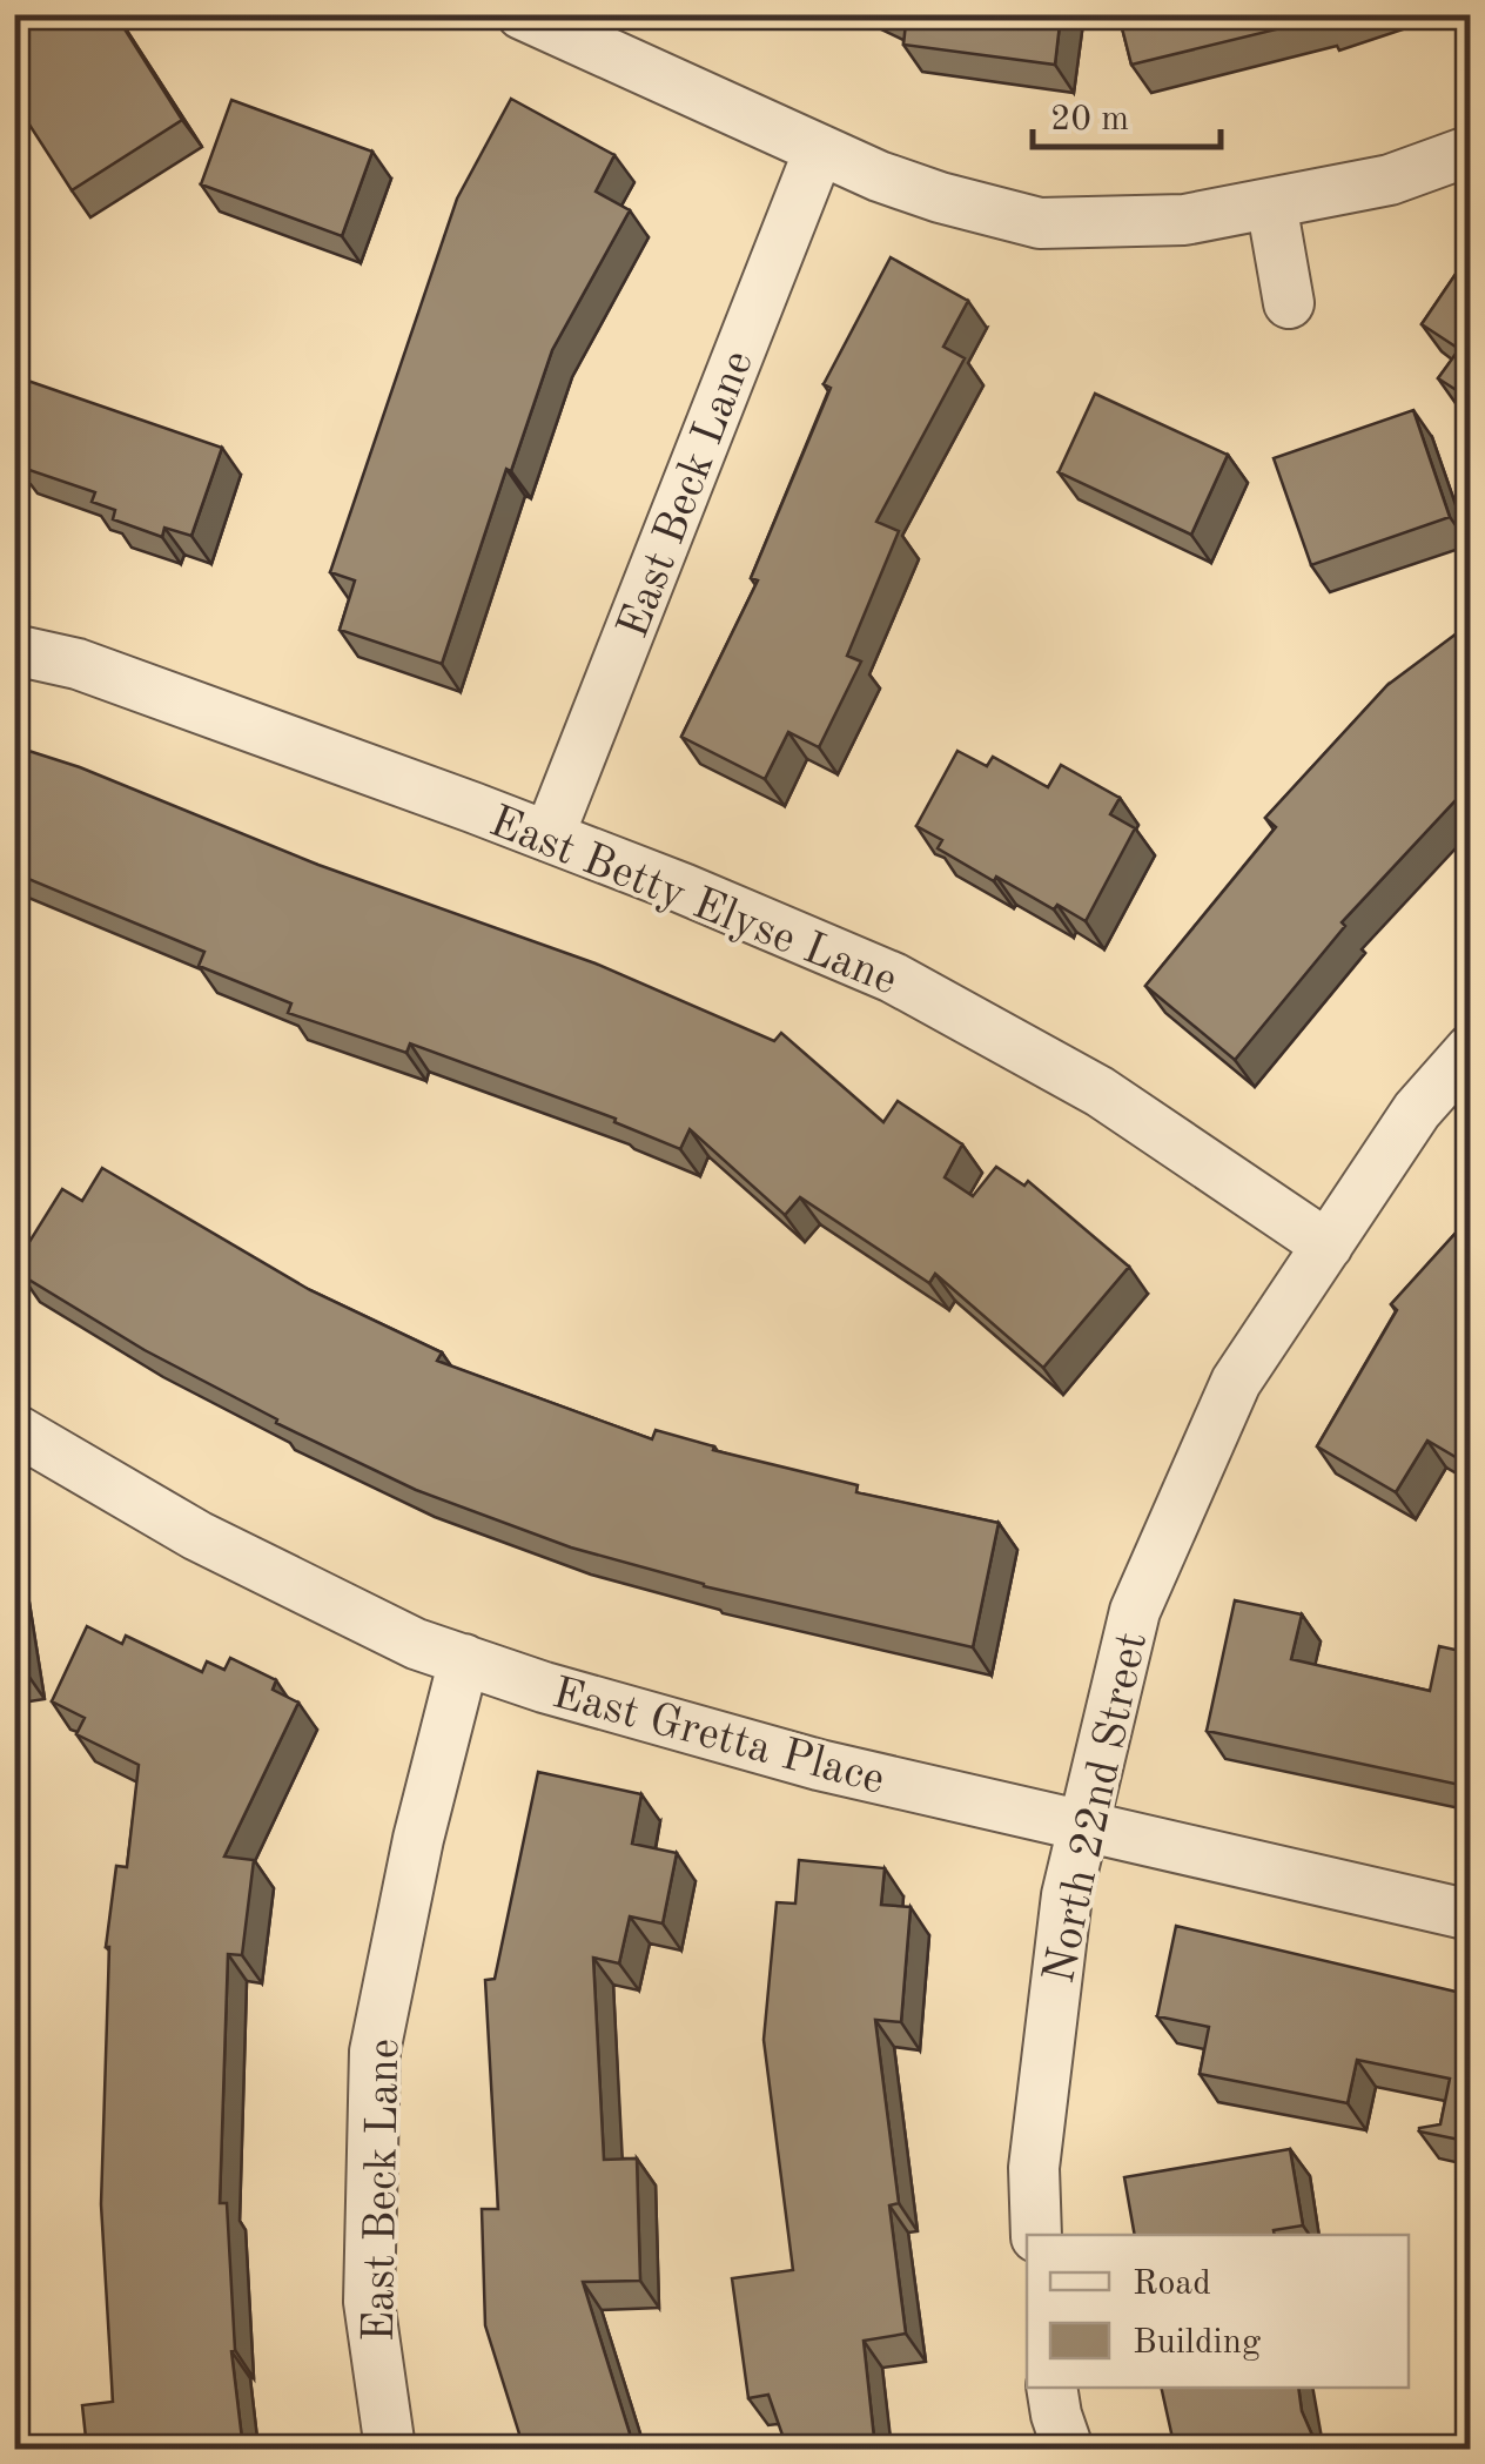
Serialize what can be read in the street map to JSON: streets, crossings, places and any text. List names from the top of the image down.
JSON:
{
  "streets": {
    "street": [
      "East Beck Lane",
      "East Betty Elyse Lane",
      "East Gretta Place",
      "North 22nd Street"
    ]
  },
  "crossings": [
    ["East Beck Lane", "East Betty Elyse Lane"],
    ["East Beck Lane", "East Gretta Place"],
    ["East Betty Elyse Lane", "North 22nd Street"],
    ["East Gretta Place", "North 22nd Street"]
  ],
  "legend": ["Road", "Building"],
  "scale_bar": "20 m"
}
